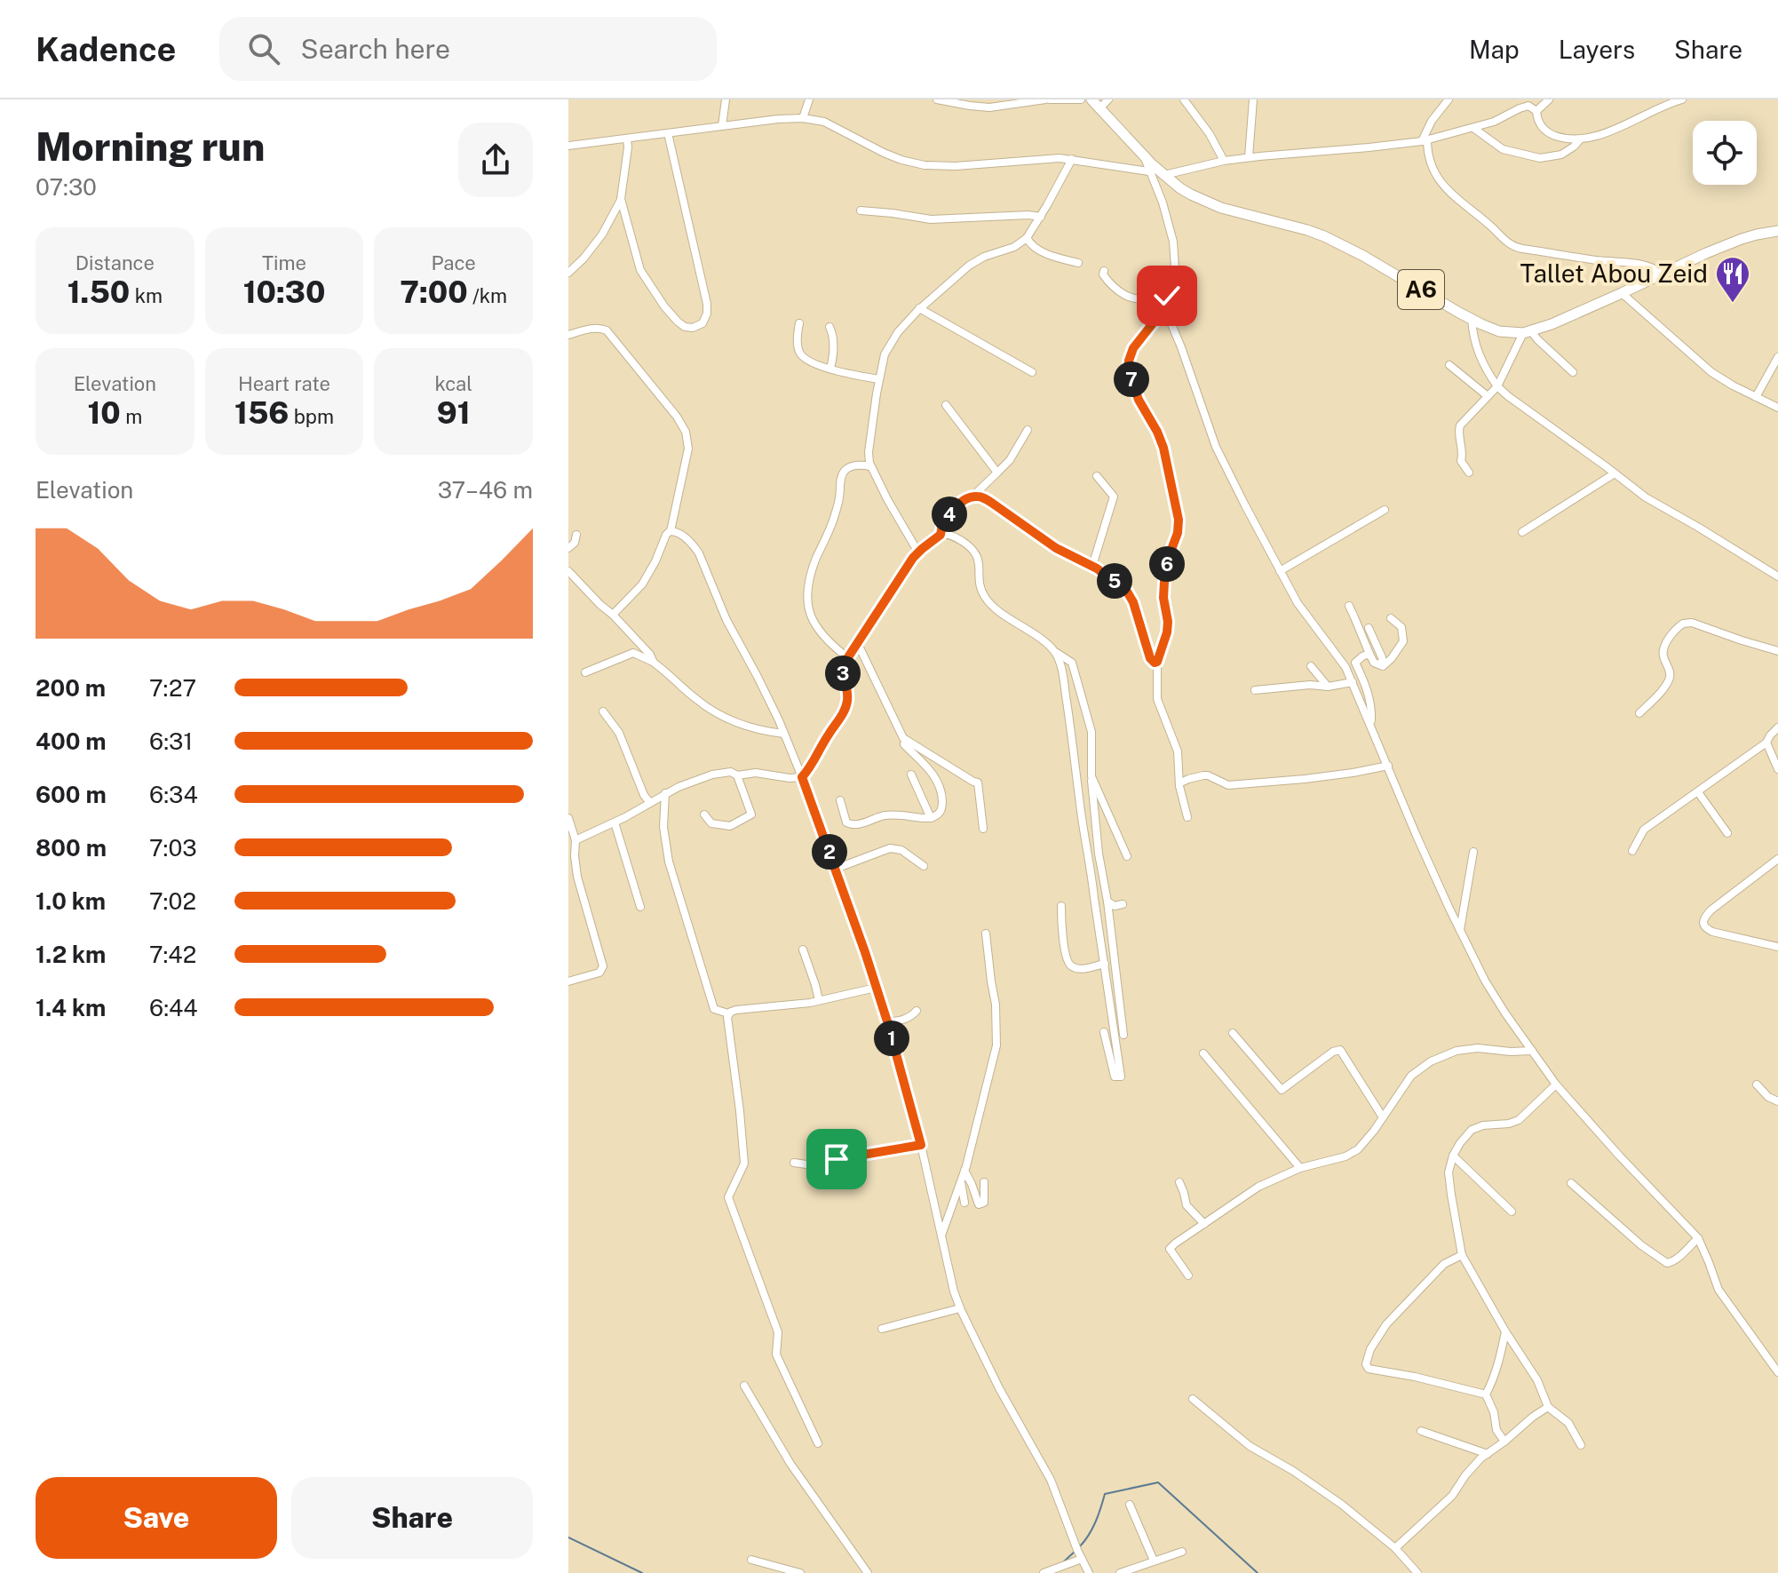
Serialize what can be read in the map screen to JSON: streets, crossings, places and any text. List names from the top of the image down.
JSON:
{
  "streets": {
    "highway": ["A6"]
  },
  "places": {
    "restaurant": ["Tallet Abou Zeid"]
  },
  "page": {
    "header": "Kadence",
    "search": "Search here",
    "nav": ["Map", "Layers", "Share"],
    "heading": ["Morning run", "07:30"],
    "stats": [
      ["Distance", "1.50 km"],
      ["Time", "10:30"],
      ["Pace", "7:00 /km"],
      ["Elevation", "10 m"],
      ["Heart rate", "156 bpm"],
      ["kcal", "91"]
    ],
    "pins": [
      "7",
      "4",
      "6",
      "5",
      "3",
      "2",
      "1"
    ],
    "chart": ["Elevation", "37–46 m"],
    "list": [
      {
        "name": "200 m",
        "note": "7:27"
      },
      {
        "name": "400 m",
        "note": "6:31"
      },
      {
        "name": "600 m",
        "note": "6:34"
      },
      {
        "name": "800 m",
        "note": "7:03"
      },
      {
        "name": "1.0 km",
        "note": "7:02"
      },
      {
        "name": "1.2 km",
        "note": "7:42"
      },
      {
        "name": "1.4 km",
        "note": "6:44"
      }
    ],
    "buttons": ["Save", "Share"]
  }
}
